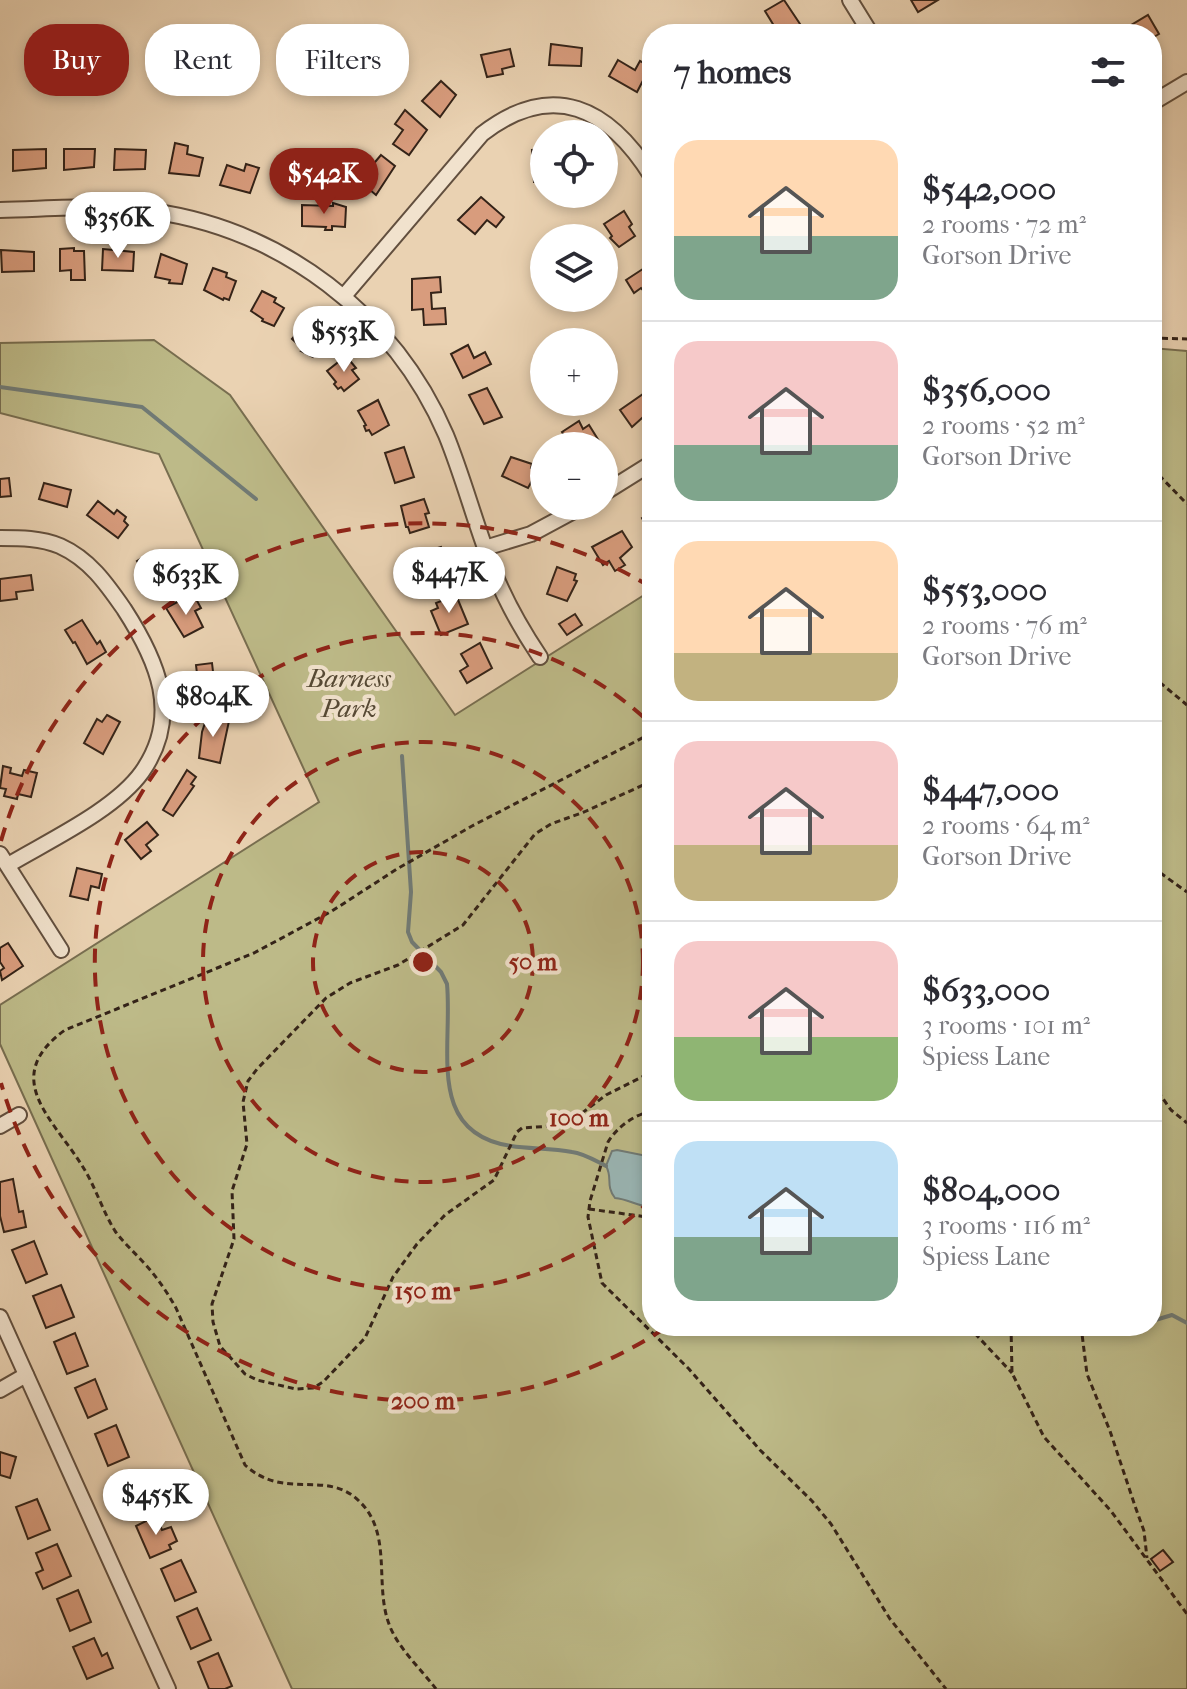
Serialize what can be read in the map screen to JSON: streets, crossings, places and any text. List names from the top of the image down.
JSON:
{
  "parks": ["Barness Park"],
  "page": {
    "chip": ["Buy", "Rent", "Filters"],
    "heading": "7 homes",
    "map_buttons": ["+", "−"],
    "list": [
      {
        "name": "$542,000",
        "note": "2 rooms · 72 m² · Gorson Drive"
      },
      {
        "name": "$356,000",
        "note": "2 rooms · 52 m² · Gorson Drive"
      },
      {
        "name": "$553,000",
        "note": "2 rooms · 76 m² · Gorson Drive"
      },
      {
        "name": "$447,000",
        "note": "2 rooms · 64 m² · Gorson Drive"
      },
      {
        "name": "$633,000",
        "note": "3 rooms · 101 m² · Spiess Lane"
      },
      {
        "name": "$804,000",
        "note": "3 rooms · 116 m² · Spiess Lane"
      }
    ],
    "price": [
      "$542K",
      "$356K",
      "$553K",
      "$447K",
      "$633K",
      "$804K",
      "$455K"
    ]
  },
  "rings": [
    "50 m",
    "100 m",
    "150 m",
    "200 m"
  ]
}
